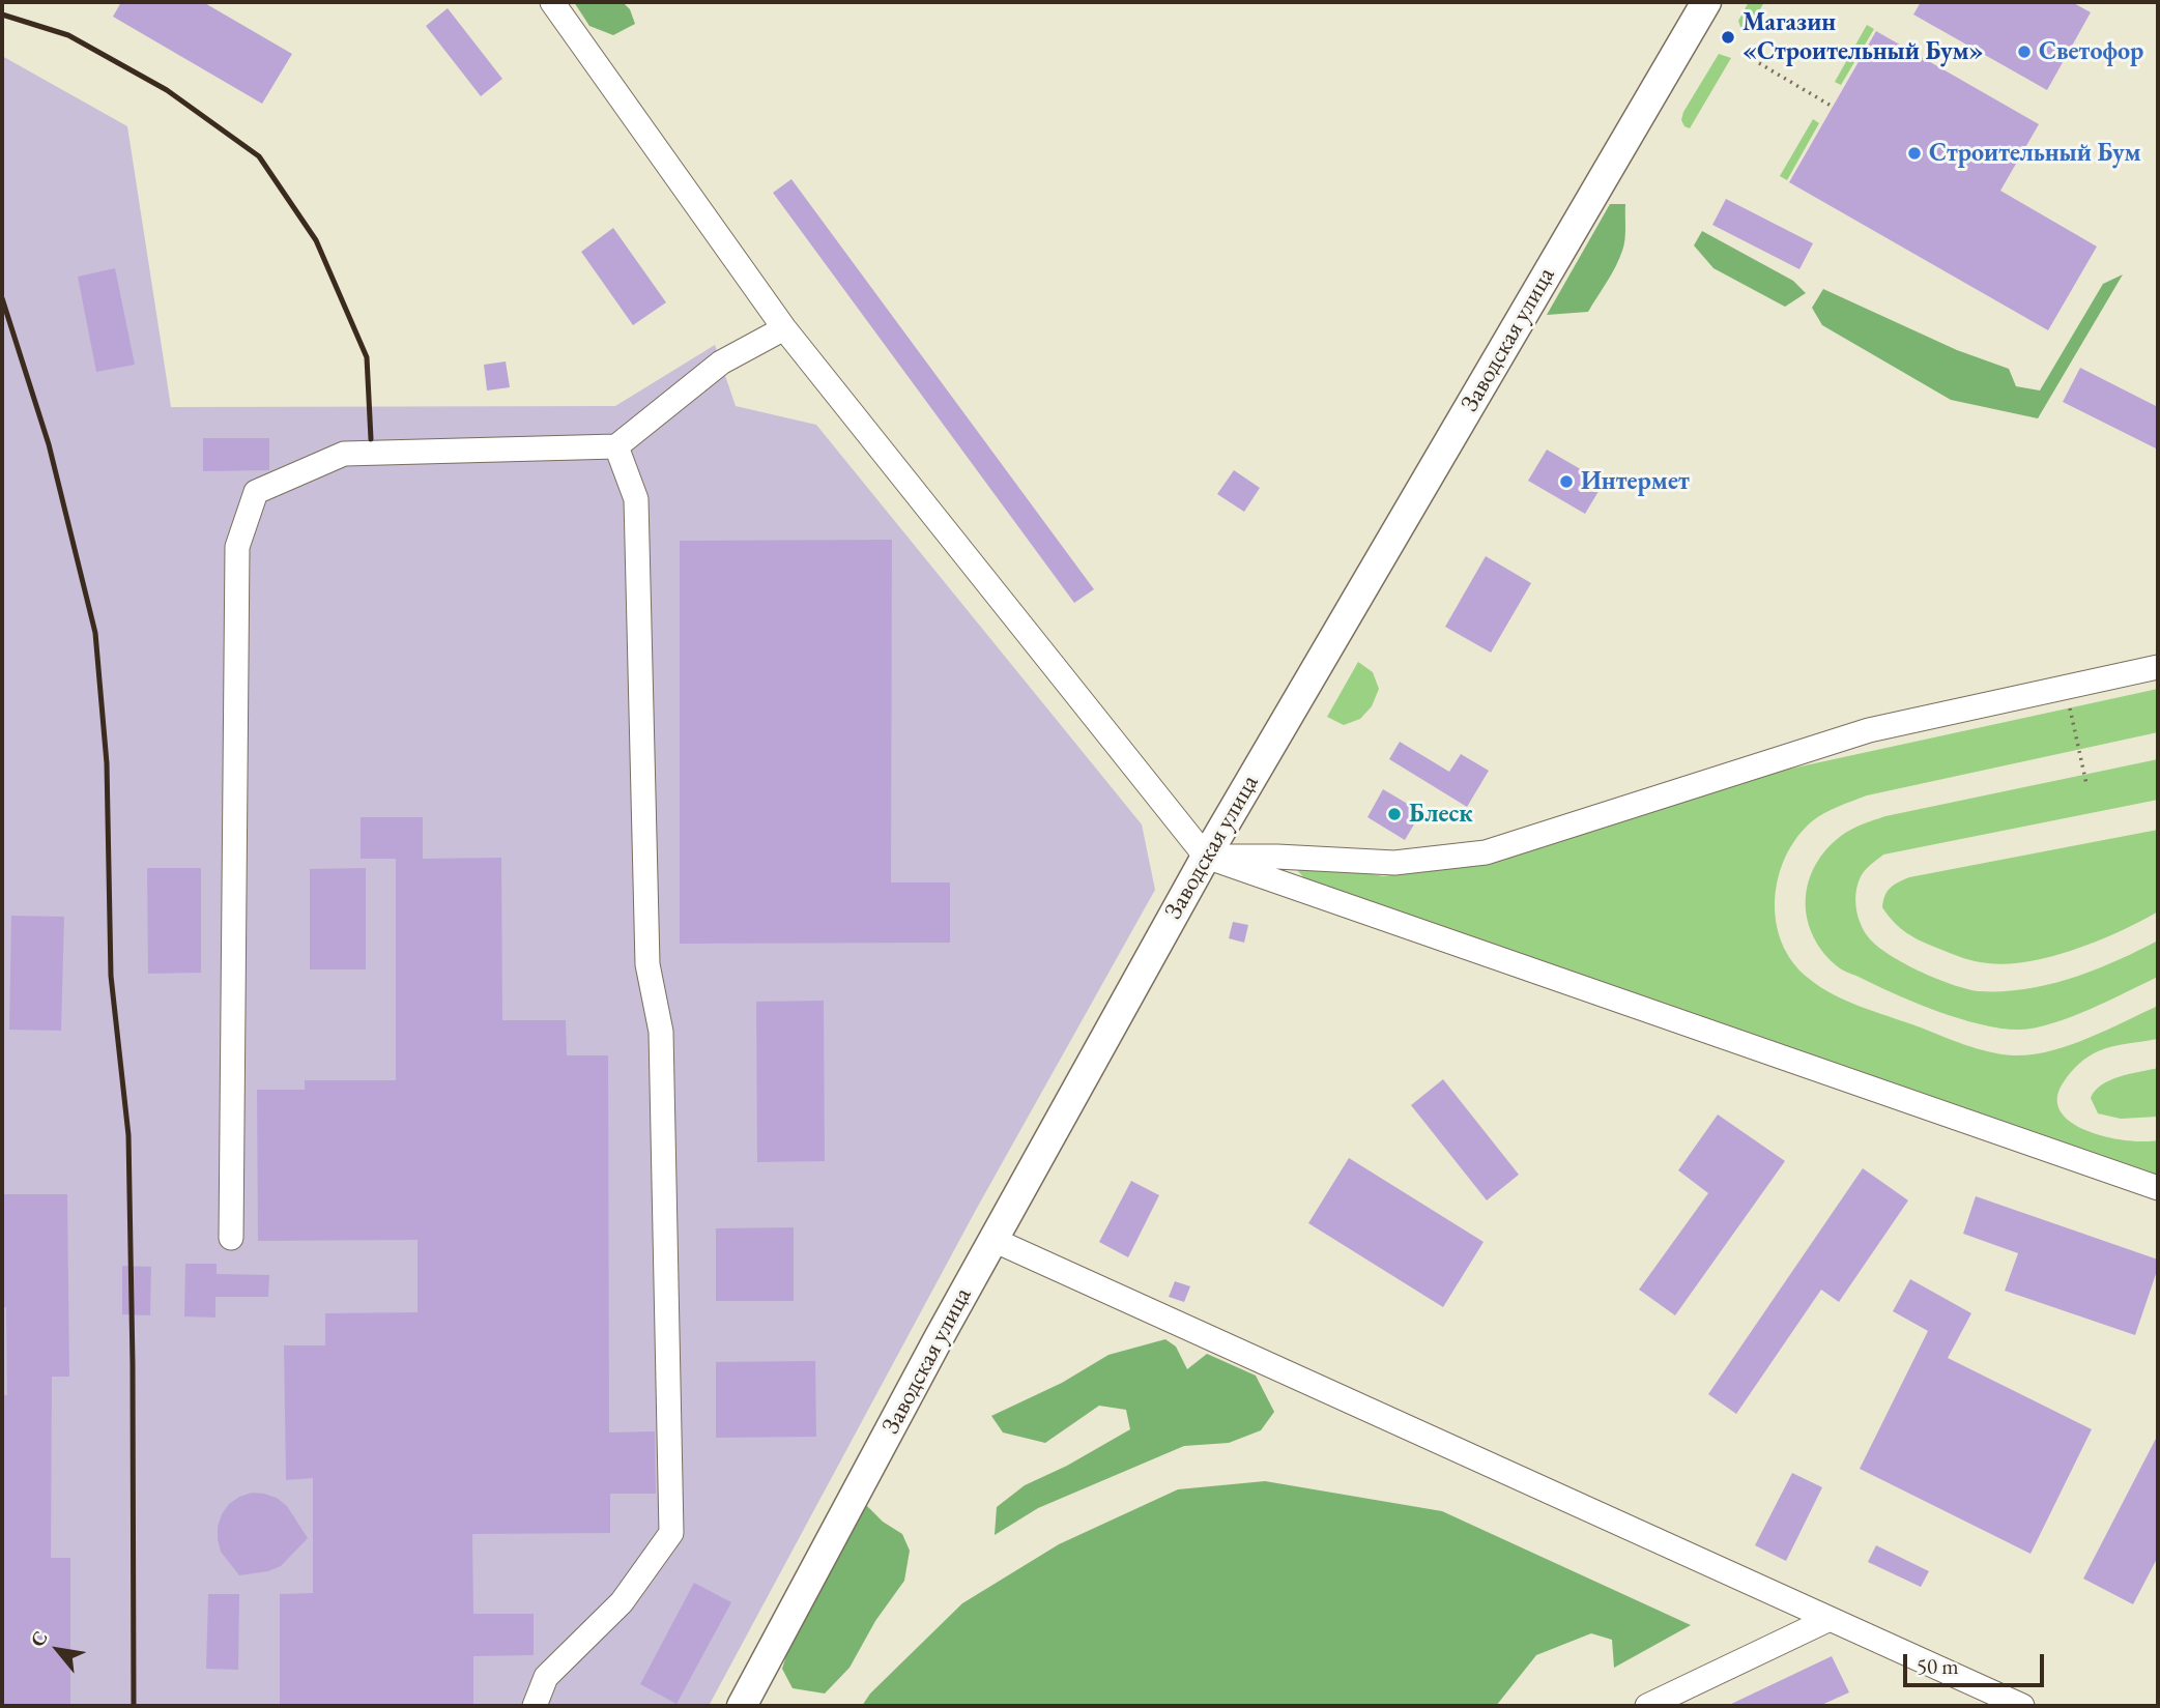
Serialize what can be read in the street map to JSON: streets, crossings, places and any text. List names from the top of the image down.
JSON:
{
  "streets": {
    "main road": ["Заводская улица"]
  },
  "places": [
    "Магазин «Строительный Бум»",
    "Светофор",
    "Строительный Бум",
    "Интермет",
    "Блеск"
  ],
  "scale_bar": "50 m",
  "north": "top left"
}
